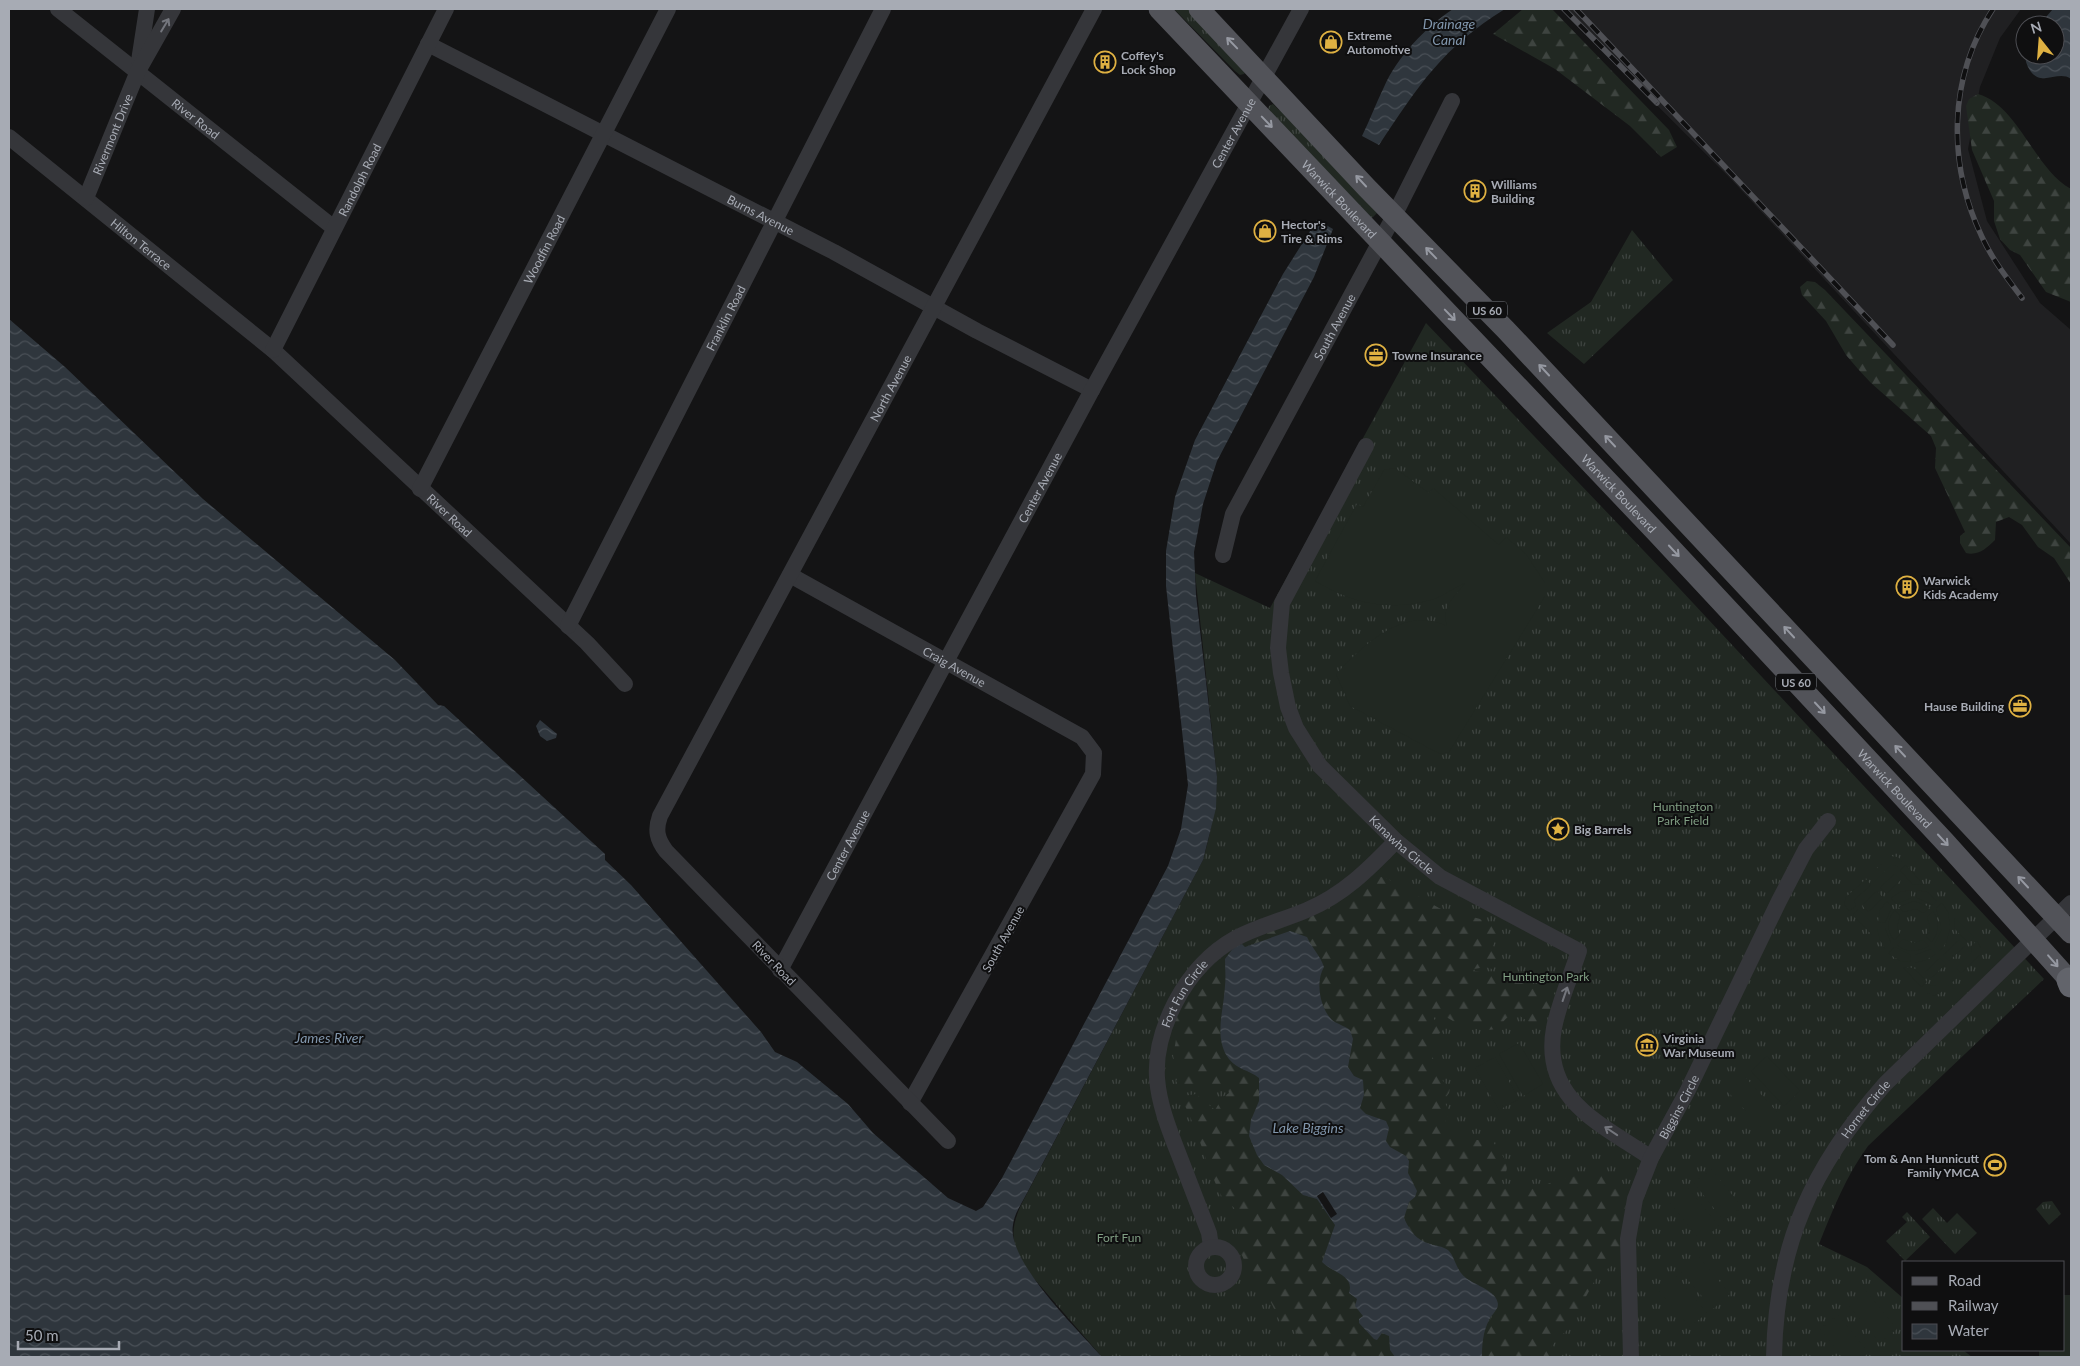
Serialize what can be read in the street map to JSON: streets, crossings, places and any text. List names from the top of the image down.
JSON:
{
  "streets": {
    "main road": ["Warwick Boulevard", "US 60"],
    "street": [
      "River Road",
      "Center Avenue",
      "Rivermont Drive",
      "Randolph Road",
      "Burns Avenue",
      "Hilton Terrace",
      "Woodfin Road",
      "Franklin Road",
      "South Avenue",
      "North Avenue",
      "Craig Avenue",
      "Kanawha Circle",
      "Fort Fun Circle",
      "Biggins Circle",
      "Hornet Circle"
    ]
  },
  "crossings": [
    ["River Road", "Center Avenue"],
    ["River Road", "Rivermont Drive"],
    ["River Road", "Randolph Road"],
    ["River Road", "Hilton Terrace"],
    ["River Road", "Woodfin Road"],
    ["River Road", "Franklin Road"],
    ["River Road", "South Avenue"],
    ["River Road", "North Avenue"],
    ["Center Avenue", "Warwick Boulevard"],
    ["Center Avenue", "Burns Avenue"],
    ["Center Avenue", "US 60"],
    ["Center Avenue", "Craig Avenue"],
    ["Rivermont Drive", "Hilton Terrace"],
    ["Randolph Road", "Burns Avenue"],
    ["Randolph Road", "Hilton Terrace"],
    ["Warwick Boulevard", "South Avenue"],
    ["Warwick Boulevard", "Hornet Circle"],
    ["Burns Avenue", "Woodfin Road"],
    ["Burns Avenue", "Franklin Road"],
    ["Burns Avenue", "North Avenue"],
    ["US 60", "South Avenue"],
    ["US 60", "Hornet Circle"],
    ["South Avenue", "Craig Avenue"],
    ["North Avenue", "Craig Avenue"],
    ["Kanawha Circle", "Fort Fun Circle"],
    ["Kanawha Circle", "Biggins Circle"]
  ],
  "one_way": ["Kanawha Circle"],
  "water": ["Drainage Canal", "James River", "Lake Biggins"],
  "parks": ["Huntington Park Field", "Huntington Park", "Fort Fun"],
  "places": {
    "shop": ["Extreme Automotive", "Hector's Tire & Rims"],
    "building": ["Coffey's Lock Shop", "Williams Building", "Warwick Kids Academy"],
    "office": ["Towne Insurance", "Hause Building"],
    "place": ["Big Barrels"],
    "museum": ["Virginia War Museum"],
    "sports": ["Tom & Ann Hunnicutt Family YMCA"]
  },
  "legend": ["Road", "Railway", "Water"],
  "scale_bar": "50 m",
  "north": "top"
}
